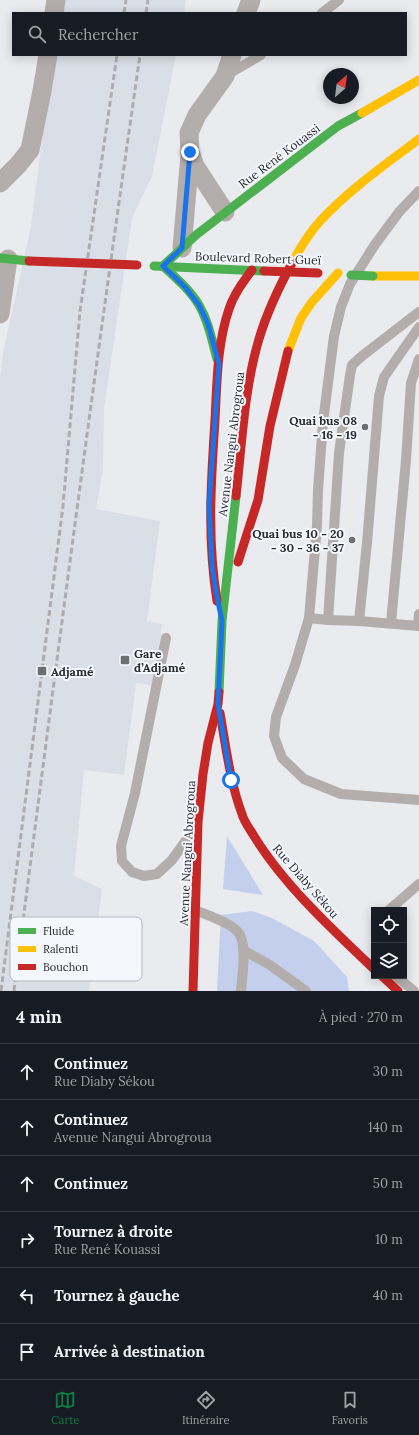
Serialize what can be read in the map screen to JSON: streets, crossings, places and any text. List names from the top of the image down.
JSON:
{
  "streets": {
    "main road": [
      "Rue René Kouassi",
      "Boulevard Robert Gueï",
      "Avenue Nangui Abrogroua",
      "Rue Diaby Sékou"
    ]
  },
  "crossings": [
    ["Rue René Kouassi", "Boulevard Robert Gueï"],
    ["Avenue Nangui Abrogroua", "Rue Diaby Sékou"]
  ],
  "places": {
    "other": ["Quai bus 08 - 16 - 19", "Quai bus 10 - 20 - 30 - 36 - 37"],
    "transit": ["Gare d’Adjamé", "Adjamé"]
  },
  "legend": ["Fluide", "Ralenti", "Bouchon"],
  "north": "top right",
  "page": {
    "search": "Rechercher",
    "heading": ["4 min", "À pied · 270 m"],
    "list": [
      ["Continuez", "Rue Diaby Sékou", "30 m"],
      ["Continuez", "Avenue Nangui Abrogroua", "140 m"],
      ["Continuez", "50 m"],
      ["Tournez à droite", "Rue René Kouassi", "10 m"],
      ["Tournez à gauche", "40 m"],
      "Arrivée à destination"
    ],
    "nav": ["Carte", "Itinéraire", "Favoris"]
  }
}
